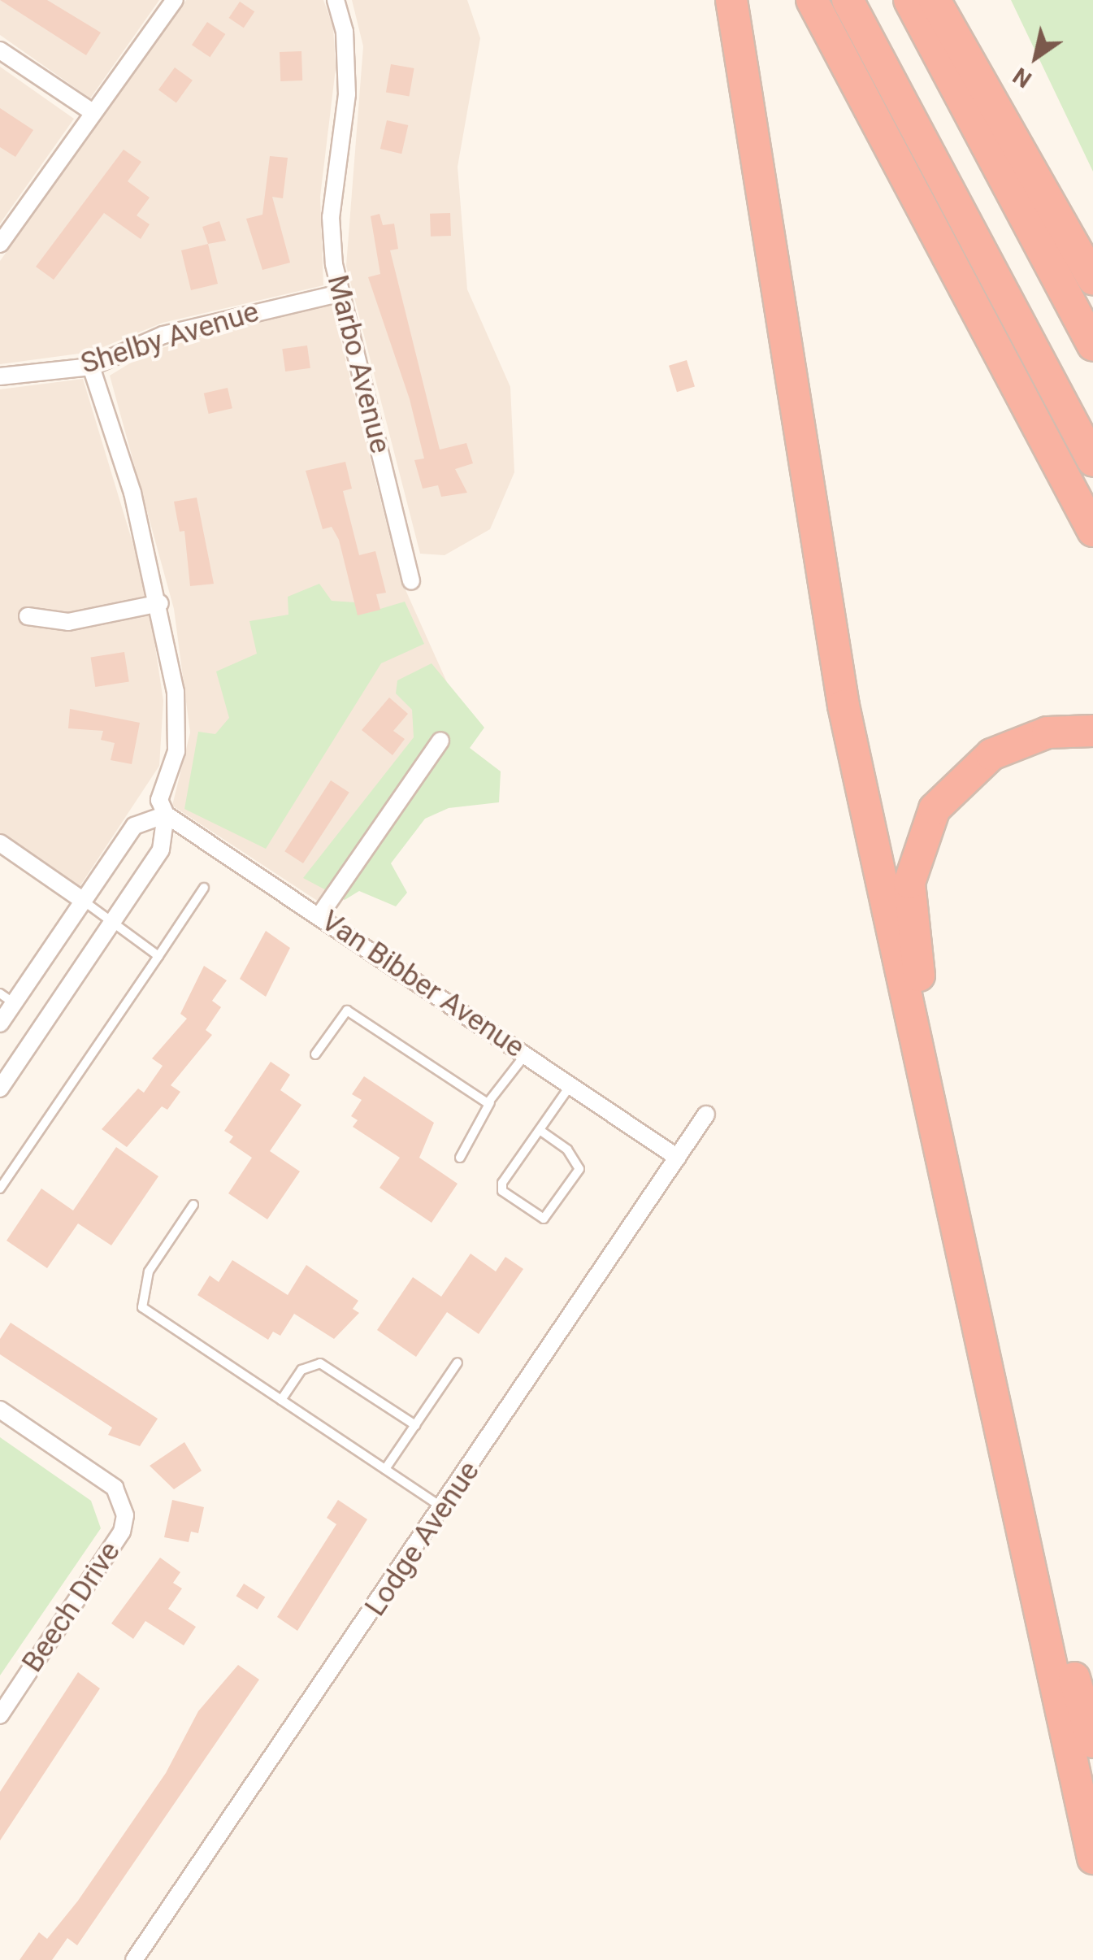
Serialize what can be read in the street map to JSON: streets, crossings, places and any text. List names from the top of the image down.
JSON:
{
  "streets": {
    "street": [
      "Shelby Avenue",
      "Marbo Avenue",
      "Van Bibber Avenue",
      "Lodge Avenue",
      "Beech Drive"
    ]
  },
  "crossings": [
    ["Shelby Avenue", "Marbo Avenue"],
    ["Van Bibber Avenue", "Lodge Avenue"]
  ],
  "north": "bottom left"
}
